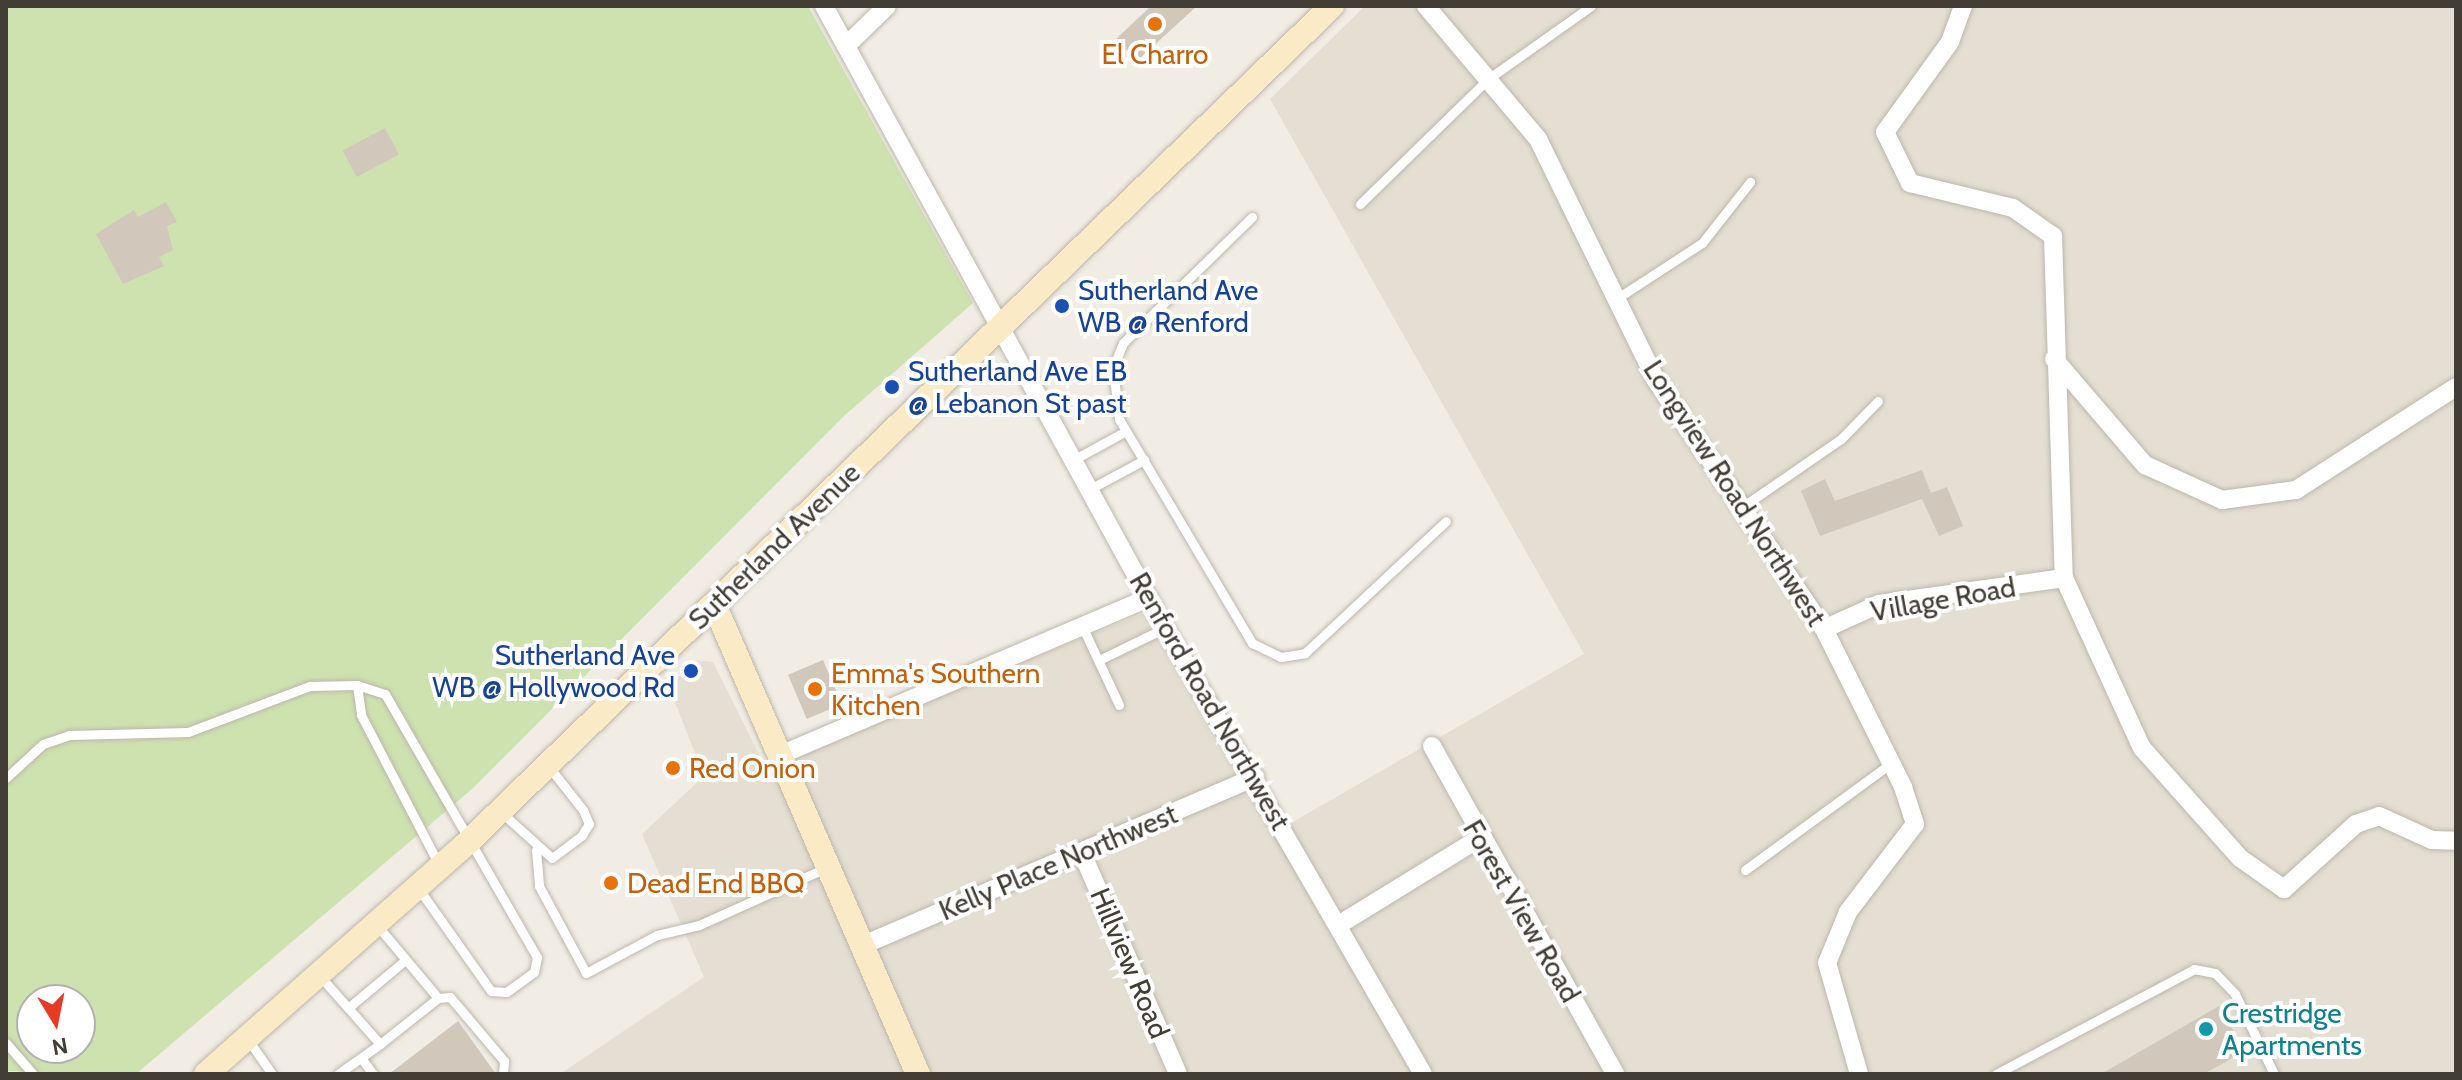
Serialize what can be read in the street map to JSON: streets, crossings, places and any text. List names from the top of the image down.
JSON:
{
  "streets": {
    "street": [
      "Longview Road Northwest",
      "Sutherland Avenue",
      "Village Road",
      "Renford Road Northwest",
      "Kelly Place Northwest",
      "Forest View Road",
      "Hillview Road"
    ]
  },
  "crossings": [
    ["Longview Road Northwest", "Village Road"],
    ["Sutherland Avenue", "Renford Road Northwest"],
    ["Renford Road Northwest", "Kelly Place Northwest"],
    ["Kelly Place Northwest", "Hillview Road"]
  ],
  "places": [
    "El Charro",
    "Sutherland Ave WB @ Renford",
    "Sutherland Ave EB @ Lebanon St past",
    "Sutherland Ave WB @ Hollywood Rd",
    "Emma's Southern Kitchen",
    "Red Onion",
    "Dead End BBQ",
    "Crestridge Apartments"
  ],
  "north": "bottom"
}
